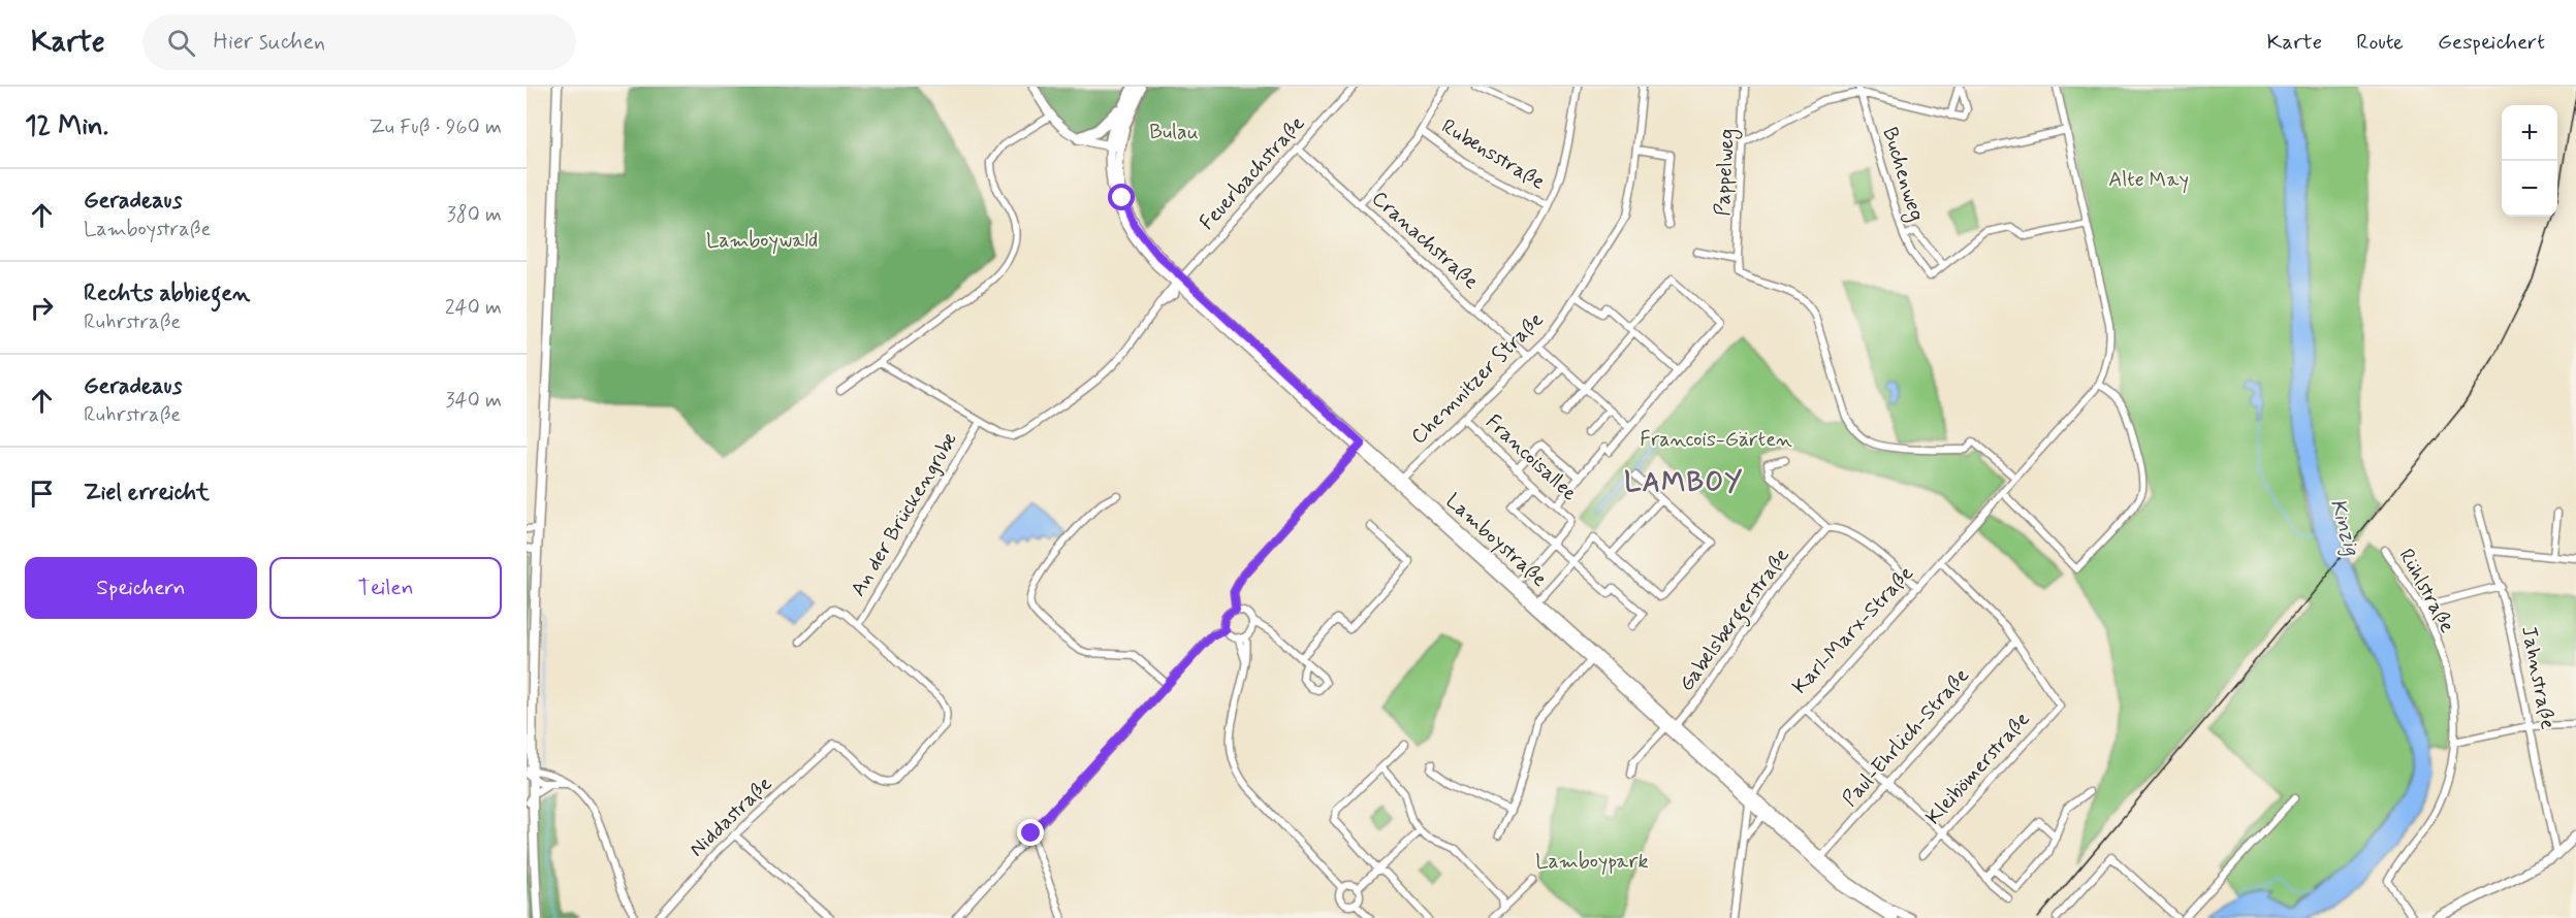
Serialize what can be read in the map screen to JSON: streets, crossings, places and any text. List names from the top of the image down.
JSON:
{
  "streets": {
    "main road": ["Lamboystraße"],
    "street": [
      "Rubensstraße",
      "Pappelweg",
      "Feuerbachstraße",
      "Buchenweg",
      "Cranachstraße",
      "Chemnitzer Straße",
      "Francoisallee",
      "An der Brückengrube",
      "Rühlstraße",
      "Gabelsbergerstraße",
      "Karl-Marx-Straße",
      "Jahnstraße",
      "Paul-Ehrlich-Straße",
      "Kleibömerstraße",
      "Niddastraße"
    ]
  },
  "crossings": [
    ["Feuerbachstraße", "Cranachstraße"],
    ["Feuerbachstraße", "An der Brückengrube"],
    ["Feuerbachstraße", "Lamboystraße"],
    ["Cranachstraße", "Chemnitzer Straße"],
    ["Chemnitzer Straße", "Francoisallee"],
    ["Chemnitzer Straße", "Lamboystraße"],
    ["An der Brückengrube", "Niddastraße"],
    ["Lamboystraße", "Gabelsbergerstraße"],
    ["Lamboystraße", "Karl-Marx-Straße"],
    ["Lamboystraße", "Paul-Ehrlich-Straße"],
    ["Paul-Ehrlich-Straße", "Kleibömerstraße"]
  ],
  "districts": ["LAMBOY"],
  "water": ["Kinzig"],
  "parks": [
    "Bulau",
    "Alte May",
    "Lamboywald",
    "Francois-Gärten",
    "Lamboypark"
  ],
  "page": {
    "header": "Karte",
    "search": "Hier suchen",
    "nav": ["Karte", "Route", "Gespeichert"],
    "heading": ["12 Min.", "Zu Fuß · 960 m"],
    "map_buttons": ["+", "−"],
    "list": [
      ["Geradeaus", "Lamboystraße", "380 m"],
      ["Rechts abbiegen", "Ruhrstraße", "240 m"],
      ["Geradeaus", "Ruhrstraße", "340 m"],
      "Ziel erreicht"
    ],
    "buttons": ["Speichern", "Teilen"]
  }
}
